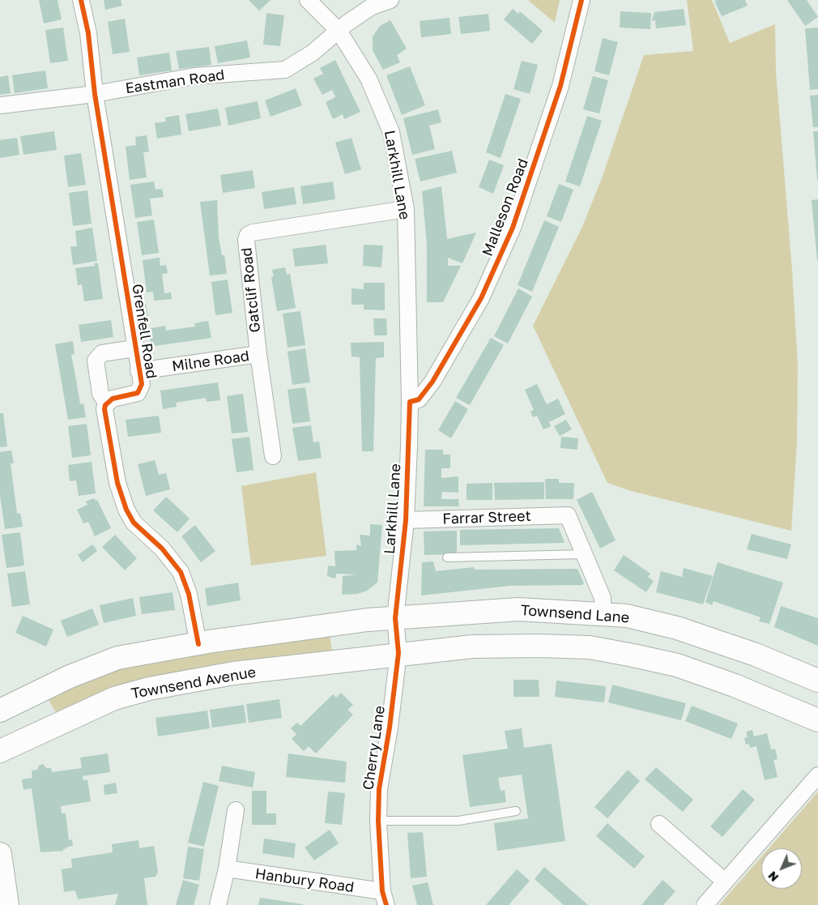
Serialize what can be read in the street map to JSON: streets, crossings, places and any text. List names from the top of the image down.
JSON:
{
  "streets": {
    "main road": ["Townsend Lane", "Townsend Avenue"],
    "street": [
      "Eastman Road",
      "Larkhill Lane",
      "Malleson Road",
      "Gatclif Road",
      "Grenfell Road",
      "Milne Road",
      "Farrar Street",
      "Cherry Lane",
      "Hanbury Road"
    ]
  },
  "crossings": [
    ["Eastman Road", "Larkhill Lane"],
    ["Eastman Road", "Grenfell Road"],
    ["Larkhill Lane", "Malleson Road"],
    ["Larkhill Lane", "Gatclif Road"],
    ["Larkhill Lane", "Farrar Street"],
    ["Larkhill Lane", "Townsend Lane"],
    ["Larkhill Lane", "Cherry Lane"],
    ["Gatclif Road", "Milne Road"],
    ["Grenfell Road", "Milne Road"],
    ["Townsend Lane", "Cherry Lane"],
    ["Townsend Avenue", "Cherry Lane"],
    ["Cherry Lane", "Hanbury Road"]
  ],
  "north": "bottom left"
}
